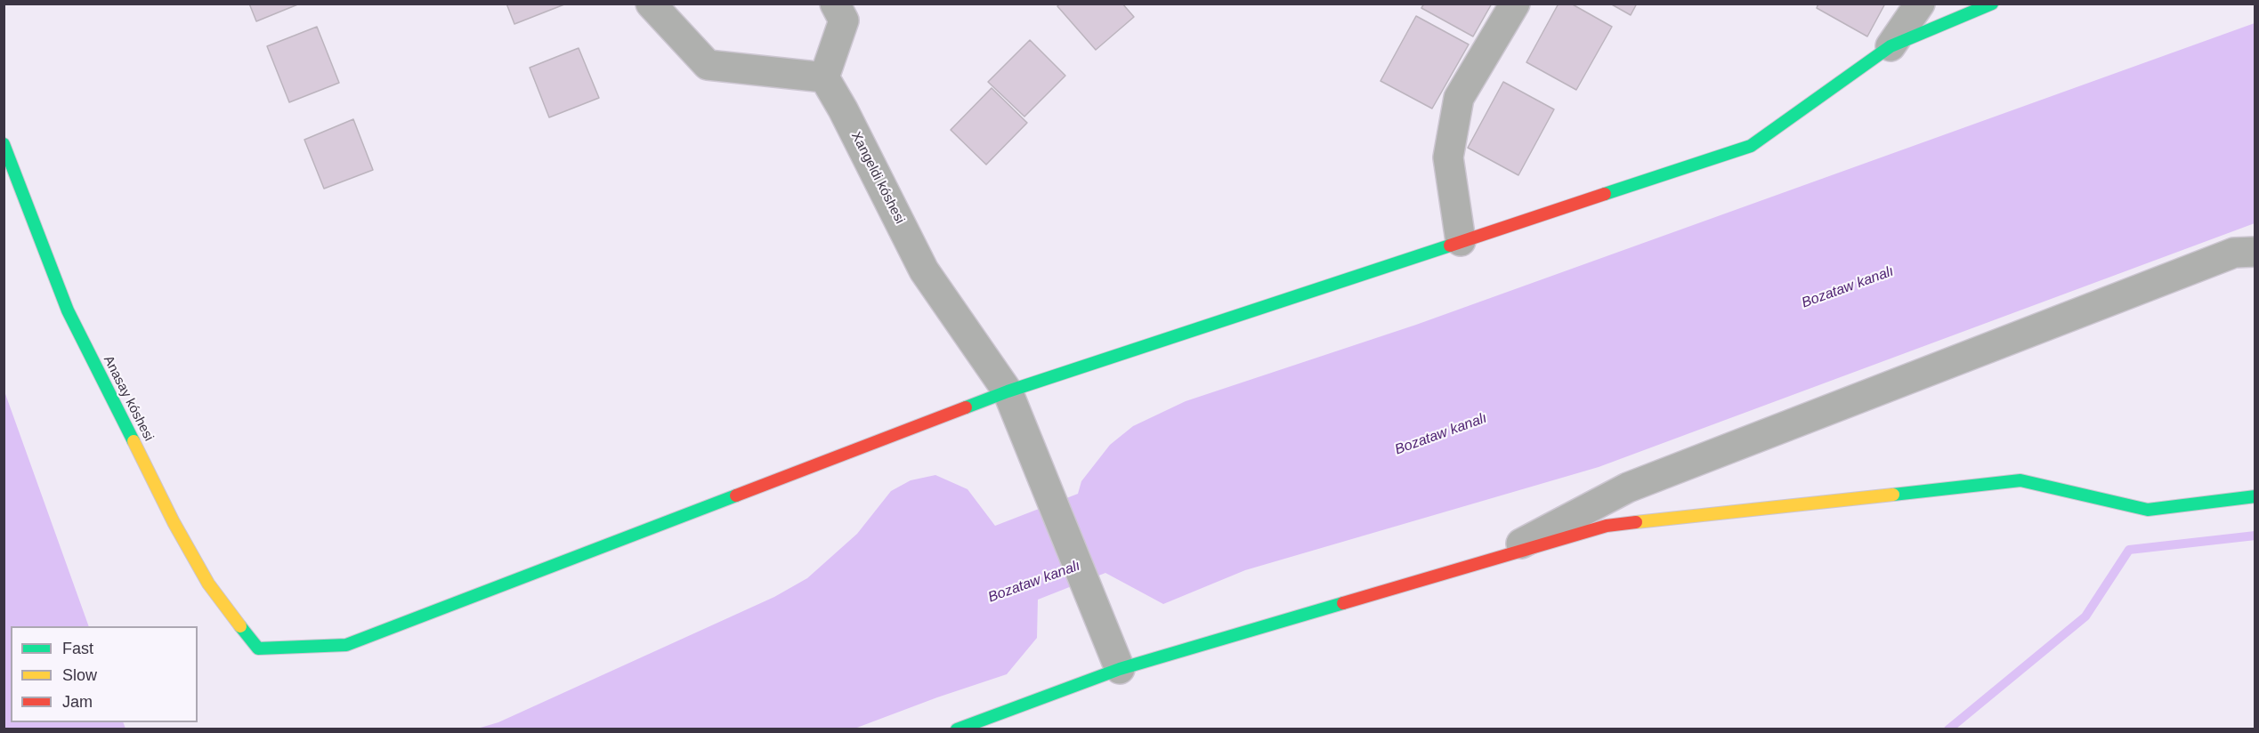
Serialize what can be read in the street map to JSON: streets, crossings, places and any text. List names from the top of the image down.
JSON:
{
  "streets": {
    "street": ["Xangeldi kóshesi", "Anasay kóshesi"]
  },
  "crossings": [
    ["Xangeldi kóshesi", "Anasay kóshesi"]
  ],
  "water": ["Bozataw kanalı"],
  "legend": ["Fast", "Slow", "Jam"]
}
